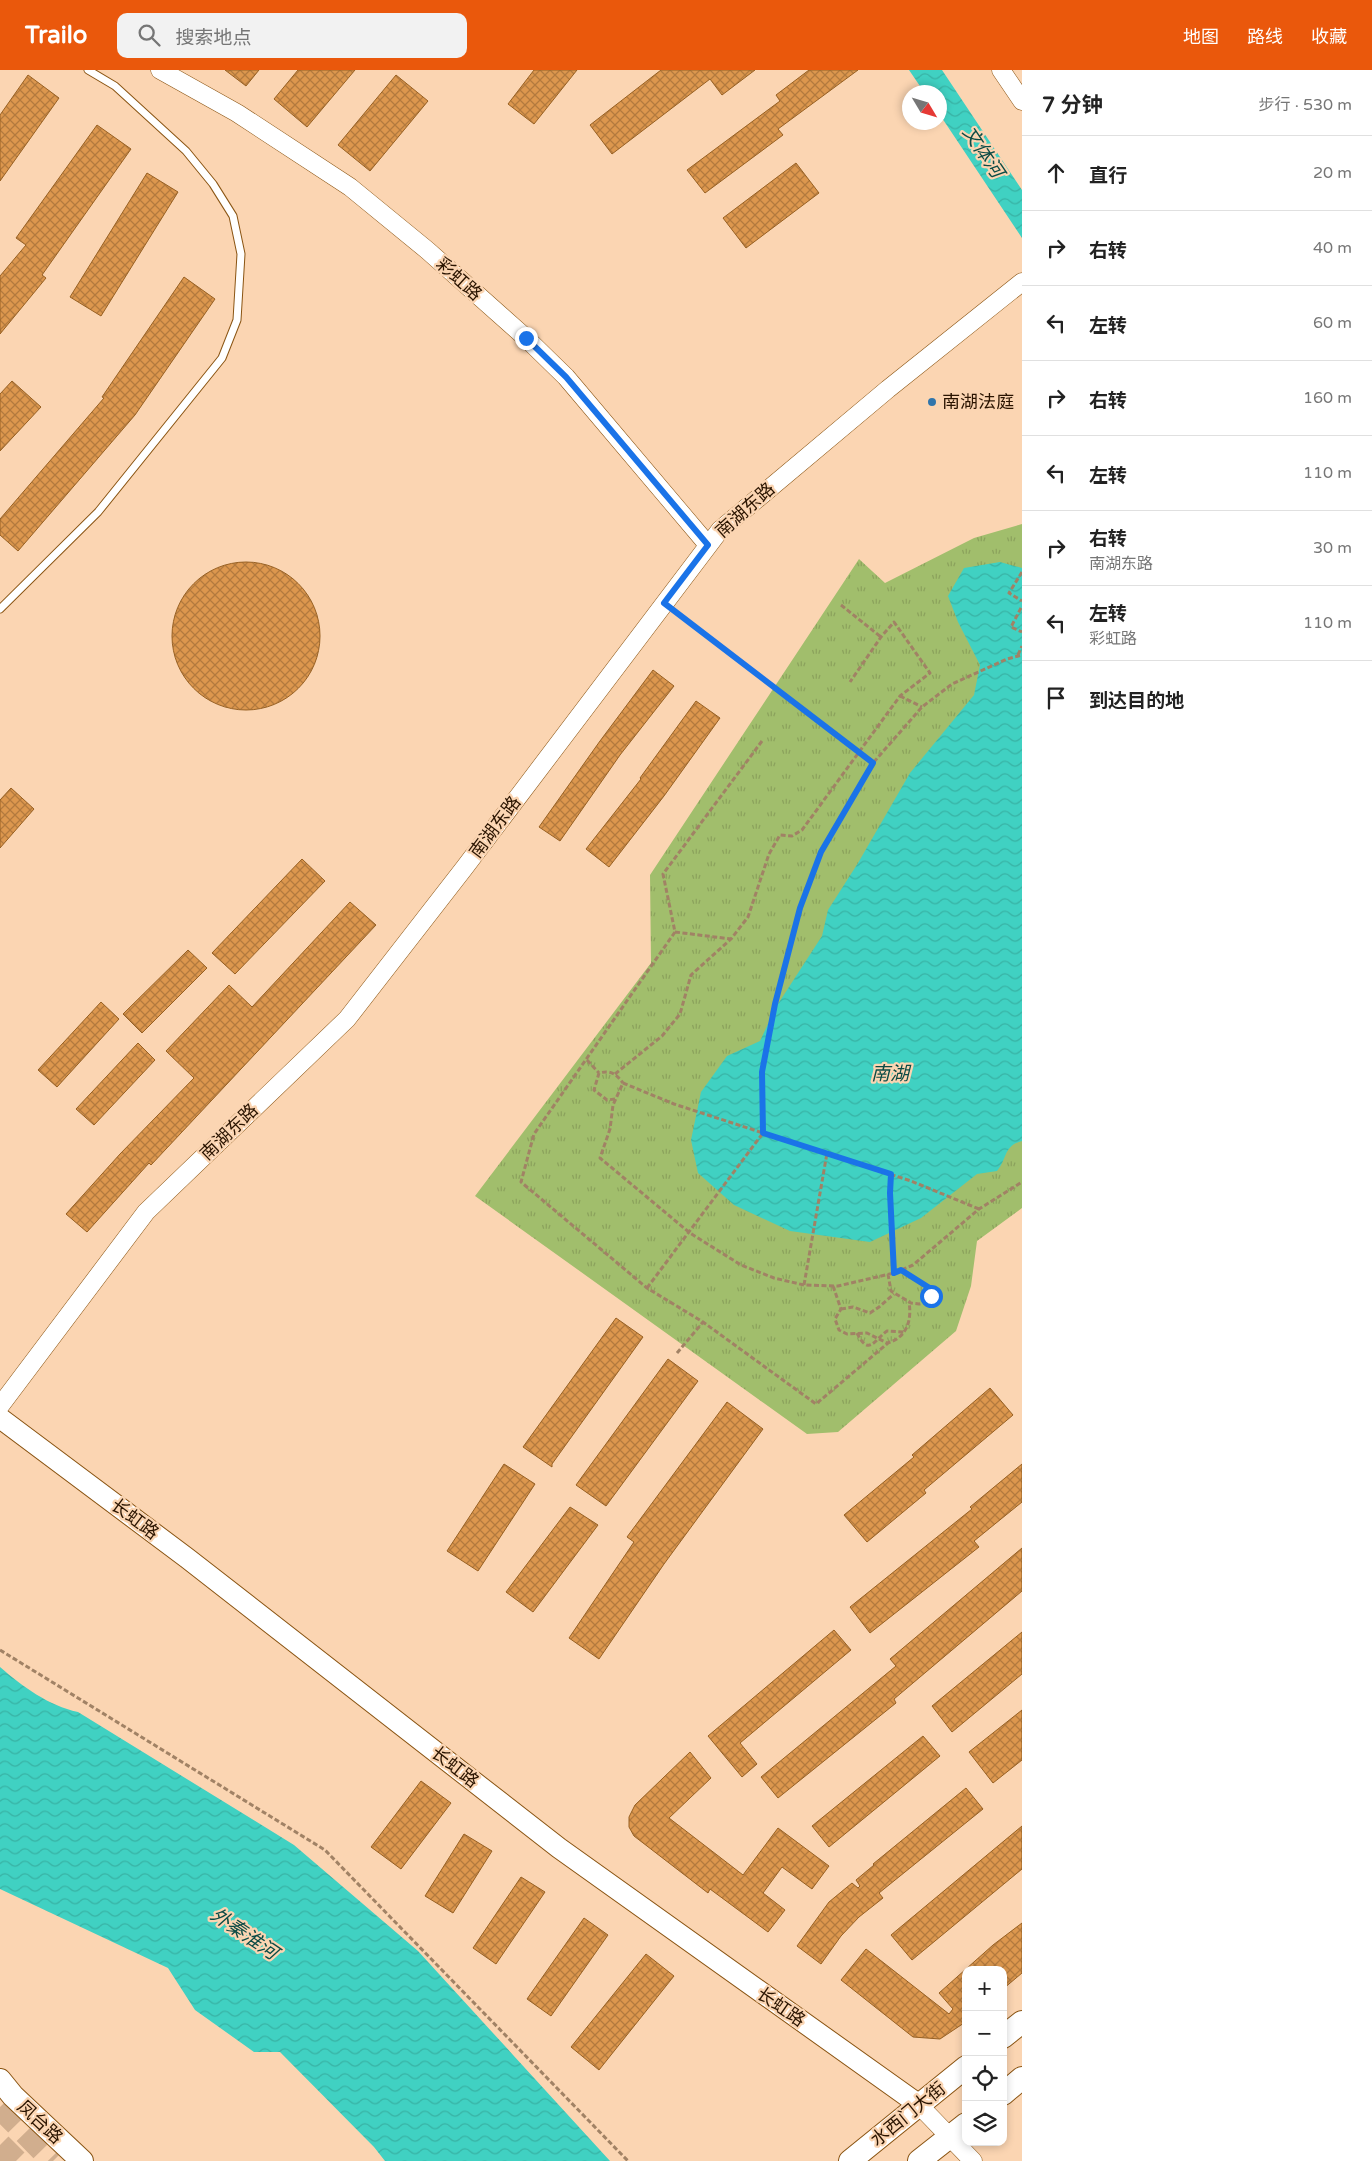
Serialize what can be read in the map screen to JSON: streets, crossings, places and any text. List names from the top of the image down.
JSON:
{
  "streets": {
    "main road": ["长虹路", "水西门大街", "凤台路"],
    "street": ["彩虹路", "南湖东路"]
  },
  "crossings": [
    ["彩虹路", "南湖东路"],
    ["长虹路", "水西门大街"]
  ],
  "water": ["文体河", "南湖", "外秦淮河"],
  "places": ["南湖法庭"],
  "north": "bottom right",
  "page": {
    "header": "Trailo",
    "search": "搜索地点",
    "nav": ["地图", "路线", "收藏"],
    "heading": ["7 分钟", "步行 · 530 m"],
    "list": [
      ["直行", "20 m"],
      ["右转", "40 m"],
      ["左转", "60 m"],
      ["右转", "160 m"],
      ["左转", "110 m"],
      ["右转", "南湖东路", "30 m"],
      ["左转", "彩虹路", "110 m"],
      "到达目的地"
    ],
    "map_buttons": ["+", "−"]
  }
}
